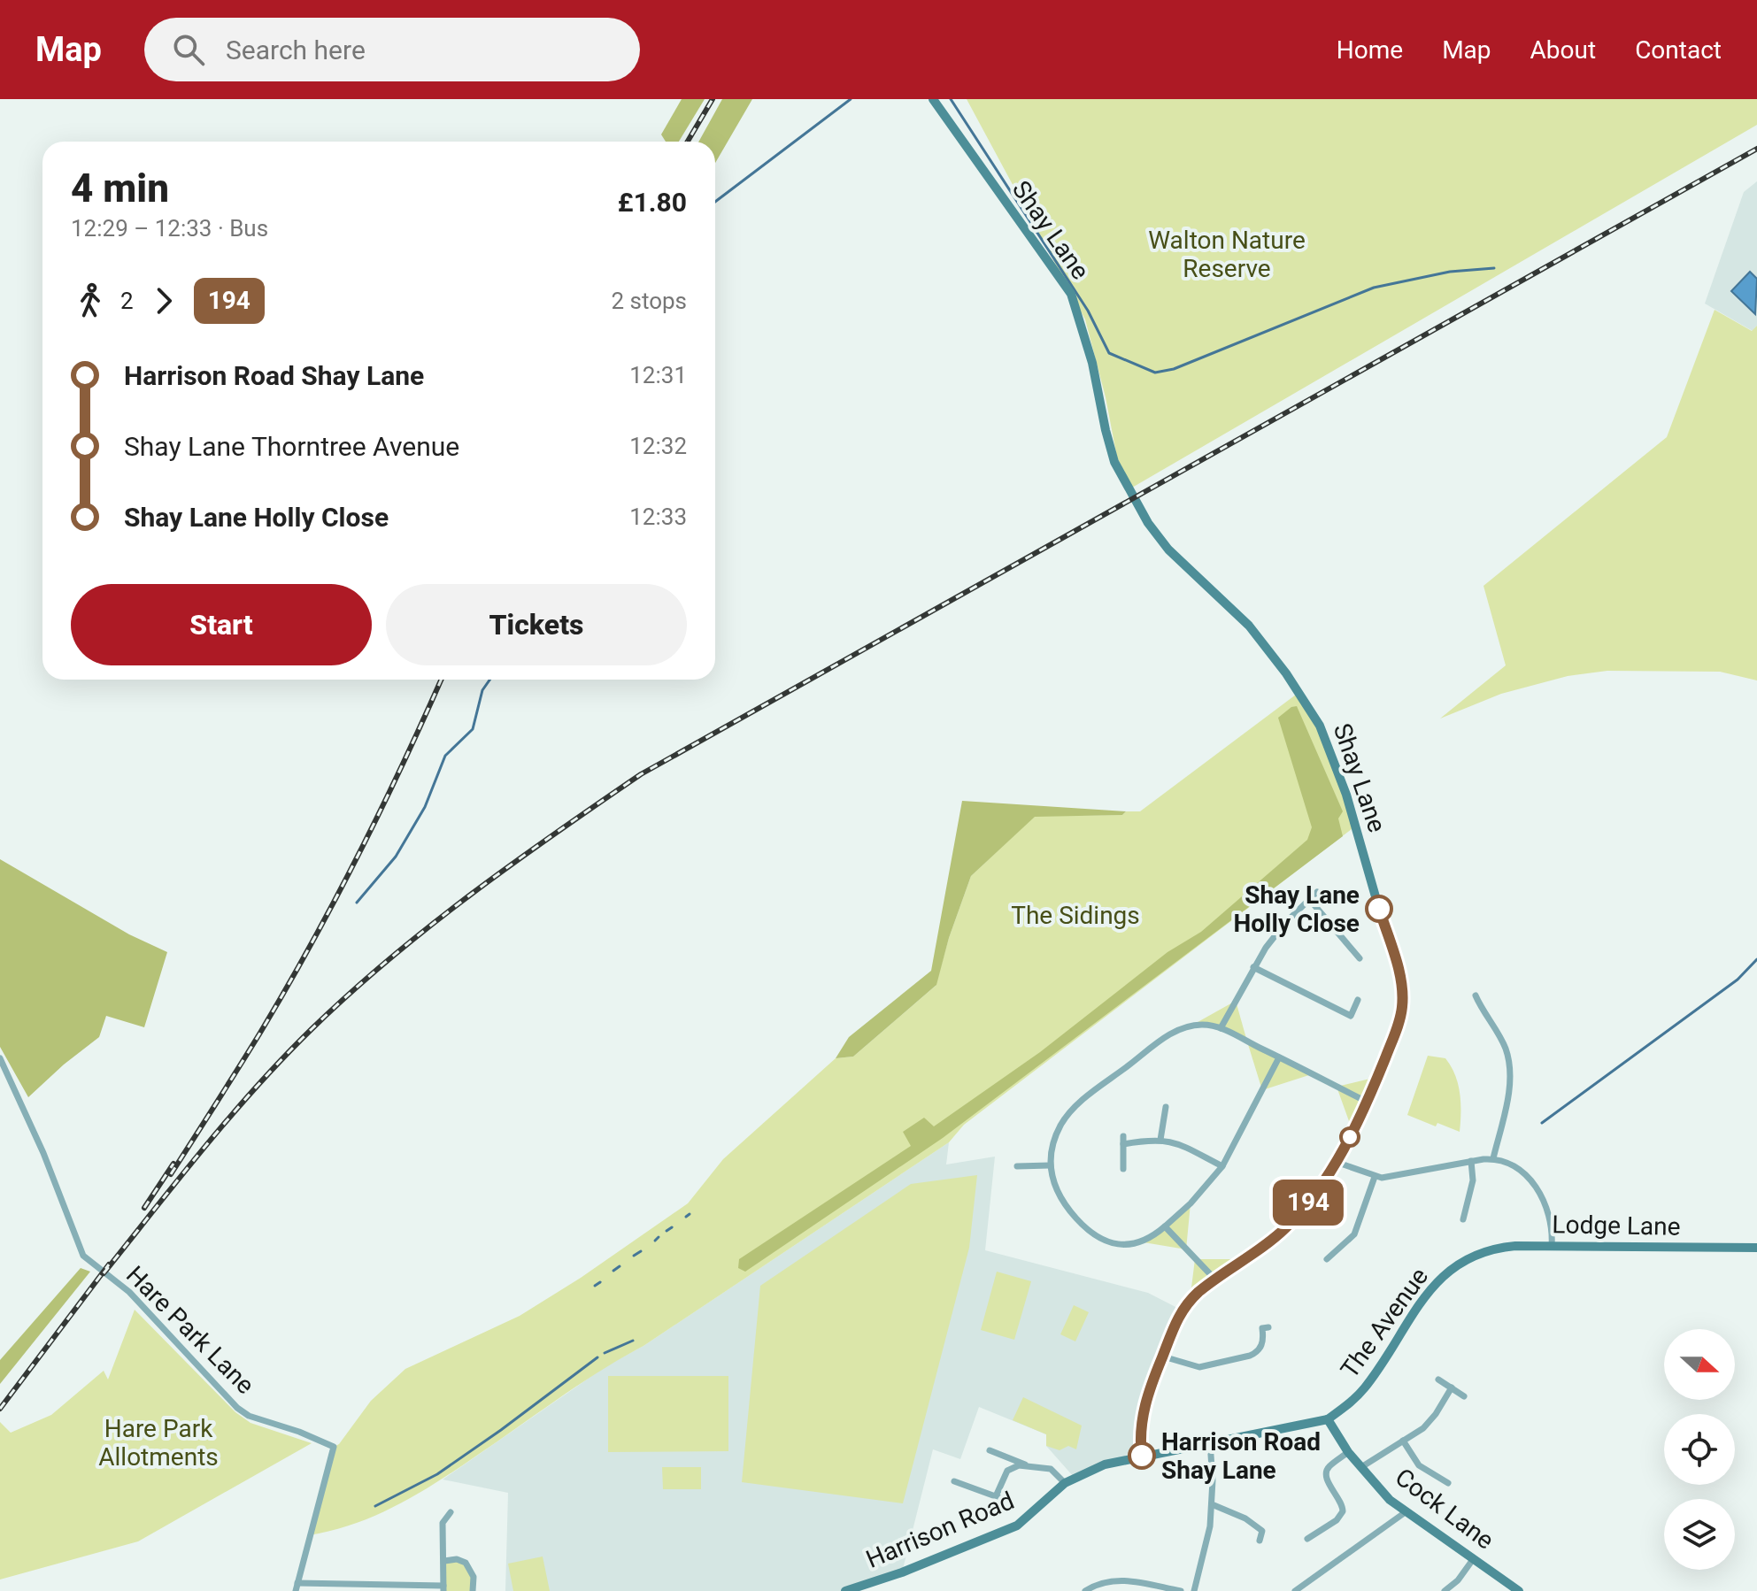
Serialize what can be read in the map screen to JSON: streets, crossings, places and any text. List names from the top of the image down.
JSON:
{
  "streets": {
    "main road": [
      "Shay Lane",
      "Lodge Lane",
      "The Avenue",
      "Cock Lane",
      "Harrison Road"
    ],
    "street": ["Hare Park Lane"]
  },
  "crossings": [
    ["Shay Lane", "Harrison Road"],
    ["Lodge Lane", "The Avenue"],
    ["The Avenue", "Cock Lane"],
    ["The Avenue", "Harrison Road"],
    ["Cock Lane", "Harrison Road"]
  ],
  "parks": ["Walton Nature Reserve", "The Sidings", "Hare Park Allotments"],
  "places": ["Shay Lane Holly Close", "Harrison Road Shay Lane"],
  "lines": ["bus line 194"],
  "north": "right",
  "page": {
    "header": "Map",
    "search": "Search here",
    "nav": [
      "Home",
      "Map",
      "About",
      "Contact"
    ],
    "on_map": "194",
    "heading": ["4 min", "12:29 – 12:33 · Bus", "£1.80"],
    "legs": ["2", "194", "2 stops"],
    "list": [
      {
        "name": "Harrison Road Shay Lane",
        "value": "12:31"
      },
      {
        "name": "Shay Lane Thorntree Avenue",
        "value": "12:32"
      },
      {
        "name": "Shay Lane Holly Close",
        "value": "12:33"
      }
    ],
    "buttons": ["Start", "Tickets"]
  }
}
